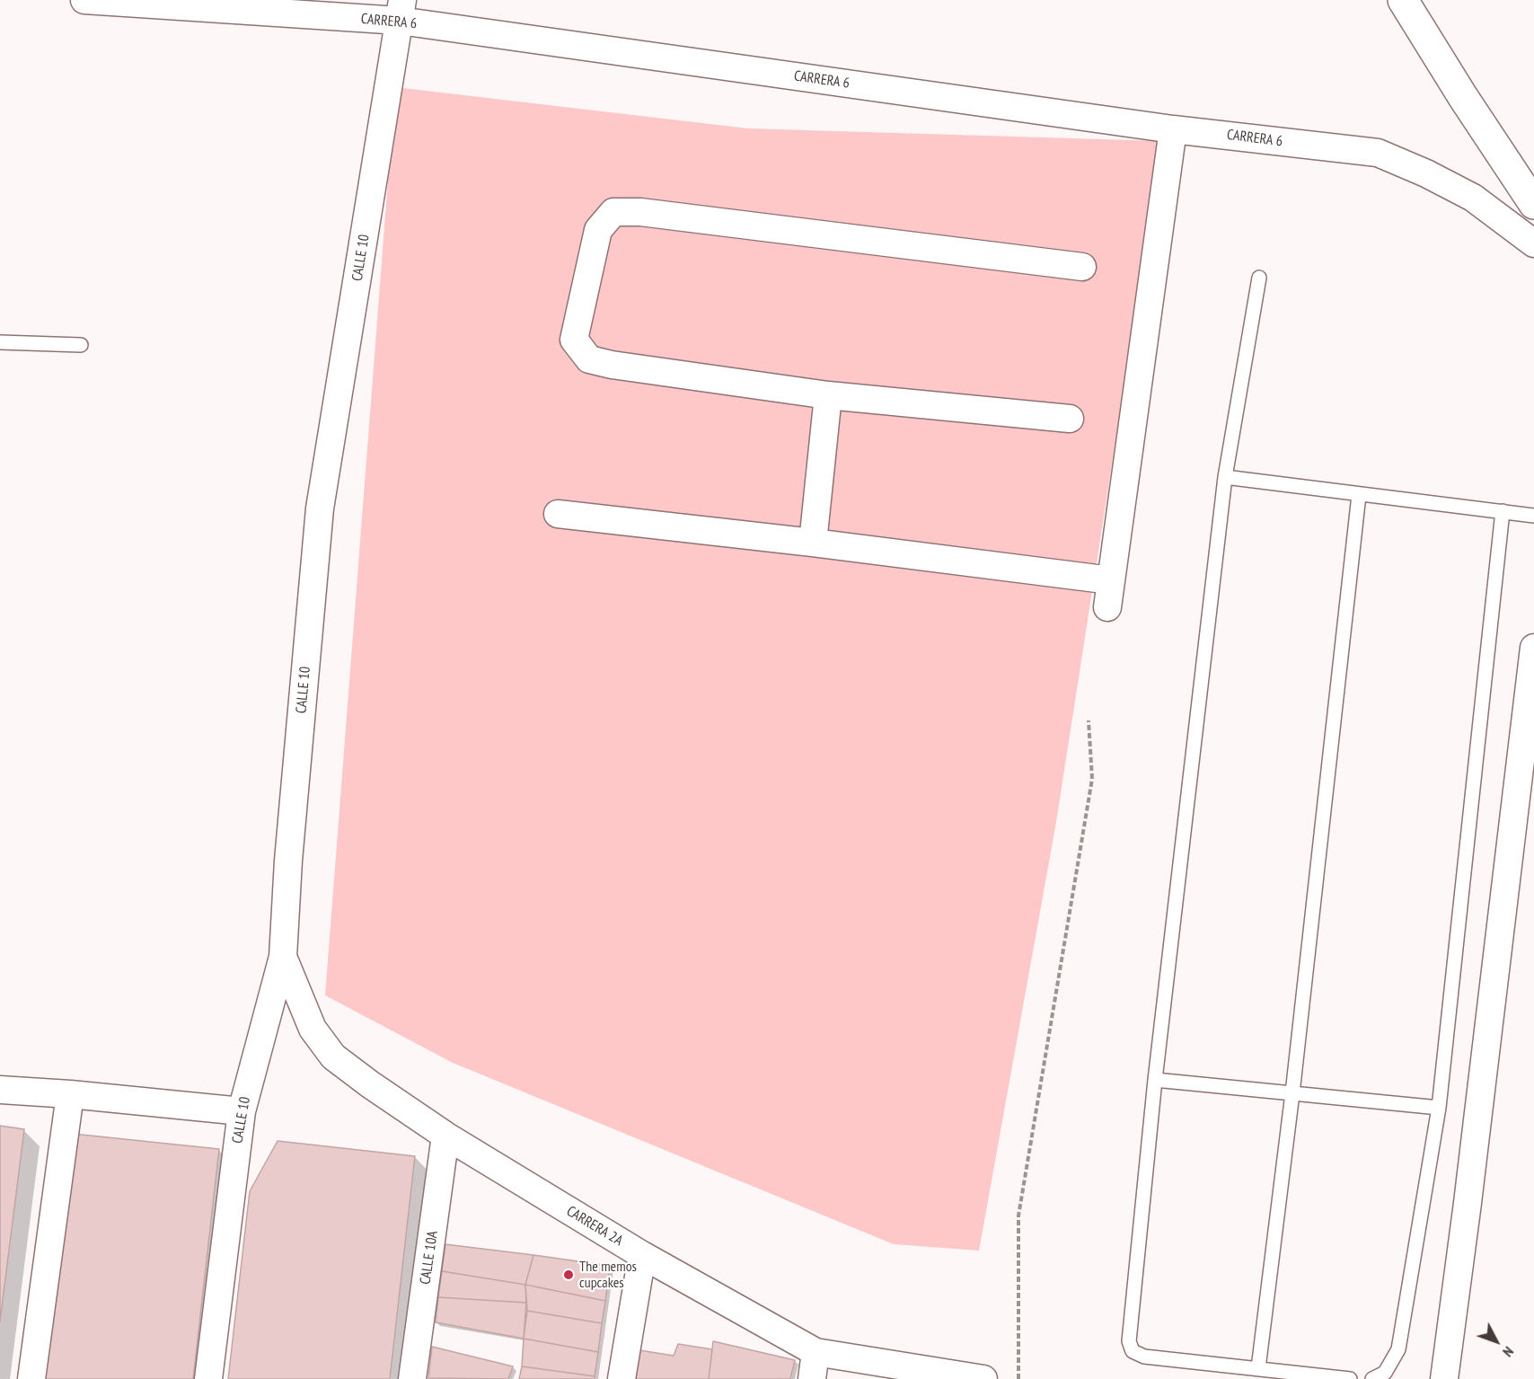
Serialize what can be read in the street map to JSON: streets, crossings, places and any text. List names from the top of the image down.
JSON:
{
  "streets": {
    "street": [
      "CARRERA 6",
      "CALLE 10",
      "CARRERA 2A",
      "CALLE 10A"
    ]
  },
  "crossings": [
    ["CARRERA 6", "CALLE 10"],
    ["CALLE 10", "CARRERA 2A"],
    ["CARRERA 2A", "CALLE 10A"]
  ],
  "places": ["The memos cupcakes"],
  "north": "bottom right"
}
